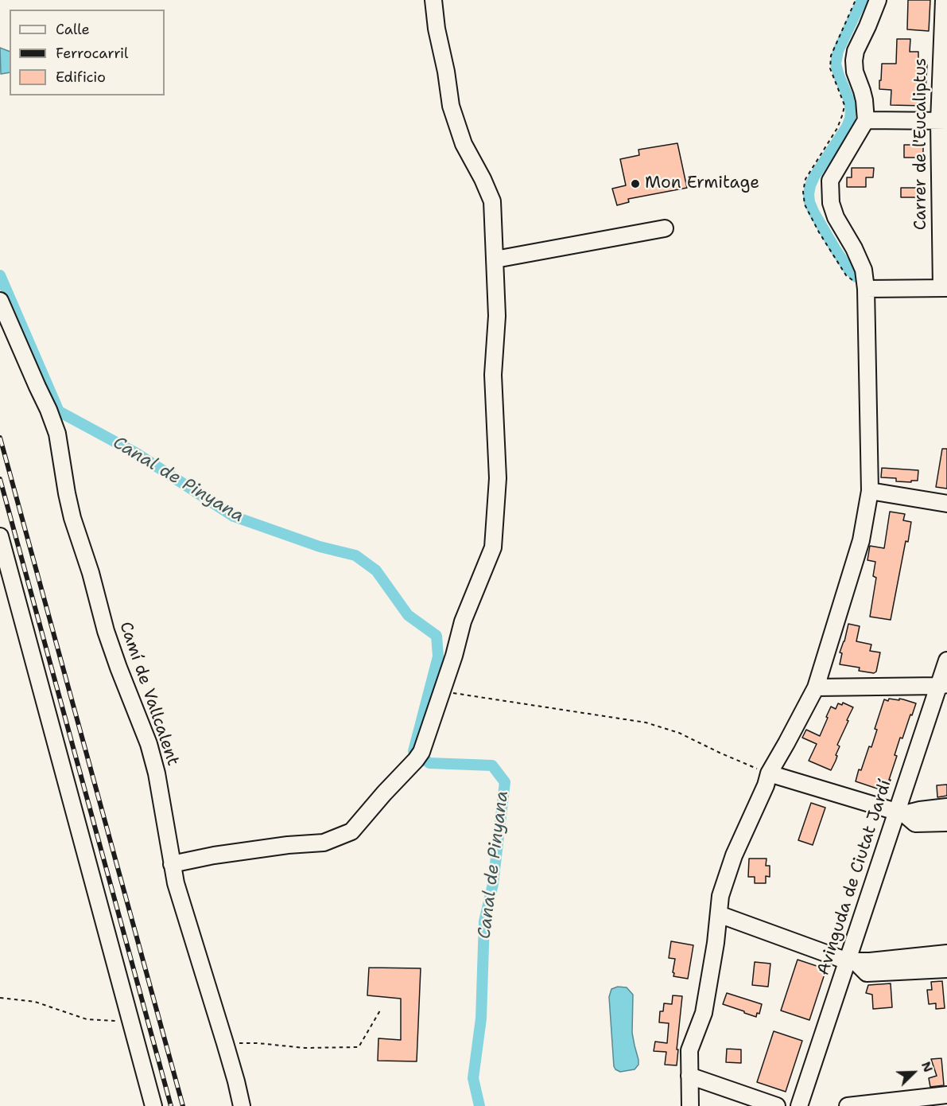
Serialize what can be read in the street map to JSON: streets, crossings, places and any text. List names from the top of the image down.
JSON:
{
  "streets": {
    "street": ["Carrer de l'Eucaliptus", "Camí de Vallcalent", "Avinguda de Ciutat Jardí"]
  },
  "water": ["Canal de Pinyana"],
  "places": ["Mon Ermitage"],
  "legend": ["Calle", "Ferrocarril", "Edificio"],
  "north": "top right"
}
